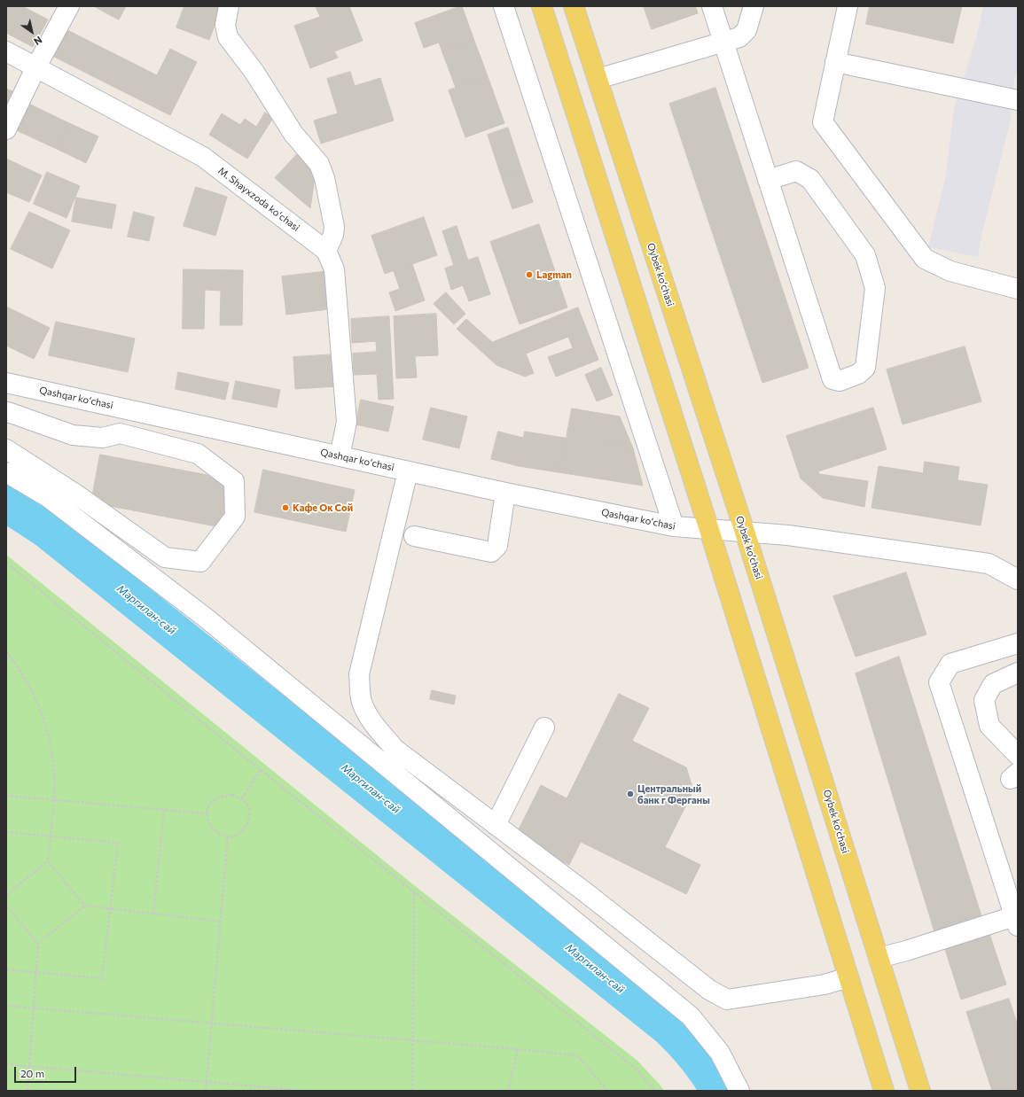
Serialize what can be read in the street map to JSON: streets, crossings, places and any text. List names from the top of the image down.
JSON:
{
  "streets": {
    "main road": ["Oybek ko‘chasi"],
    "street": ["M. Shayxzoda koʻchasi", "Qashqar koʻchasi"]
  },
  "crossings": [
    ["M. Shayxzoda koʻchasi", "Qashqar koʻchasi"],
    ["Oybek ko‘chasi", "Qashqar koʻchasi"]
  ],
  "water": ["Маргилан-сай"],
  "places": ["Lagman", "Кафе Ок Сой", "Центральный банк г Ферганы"],
  "scale_bar": "20 m",
  "north": "bottom right"
}
